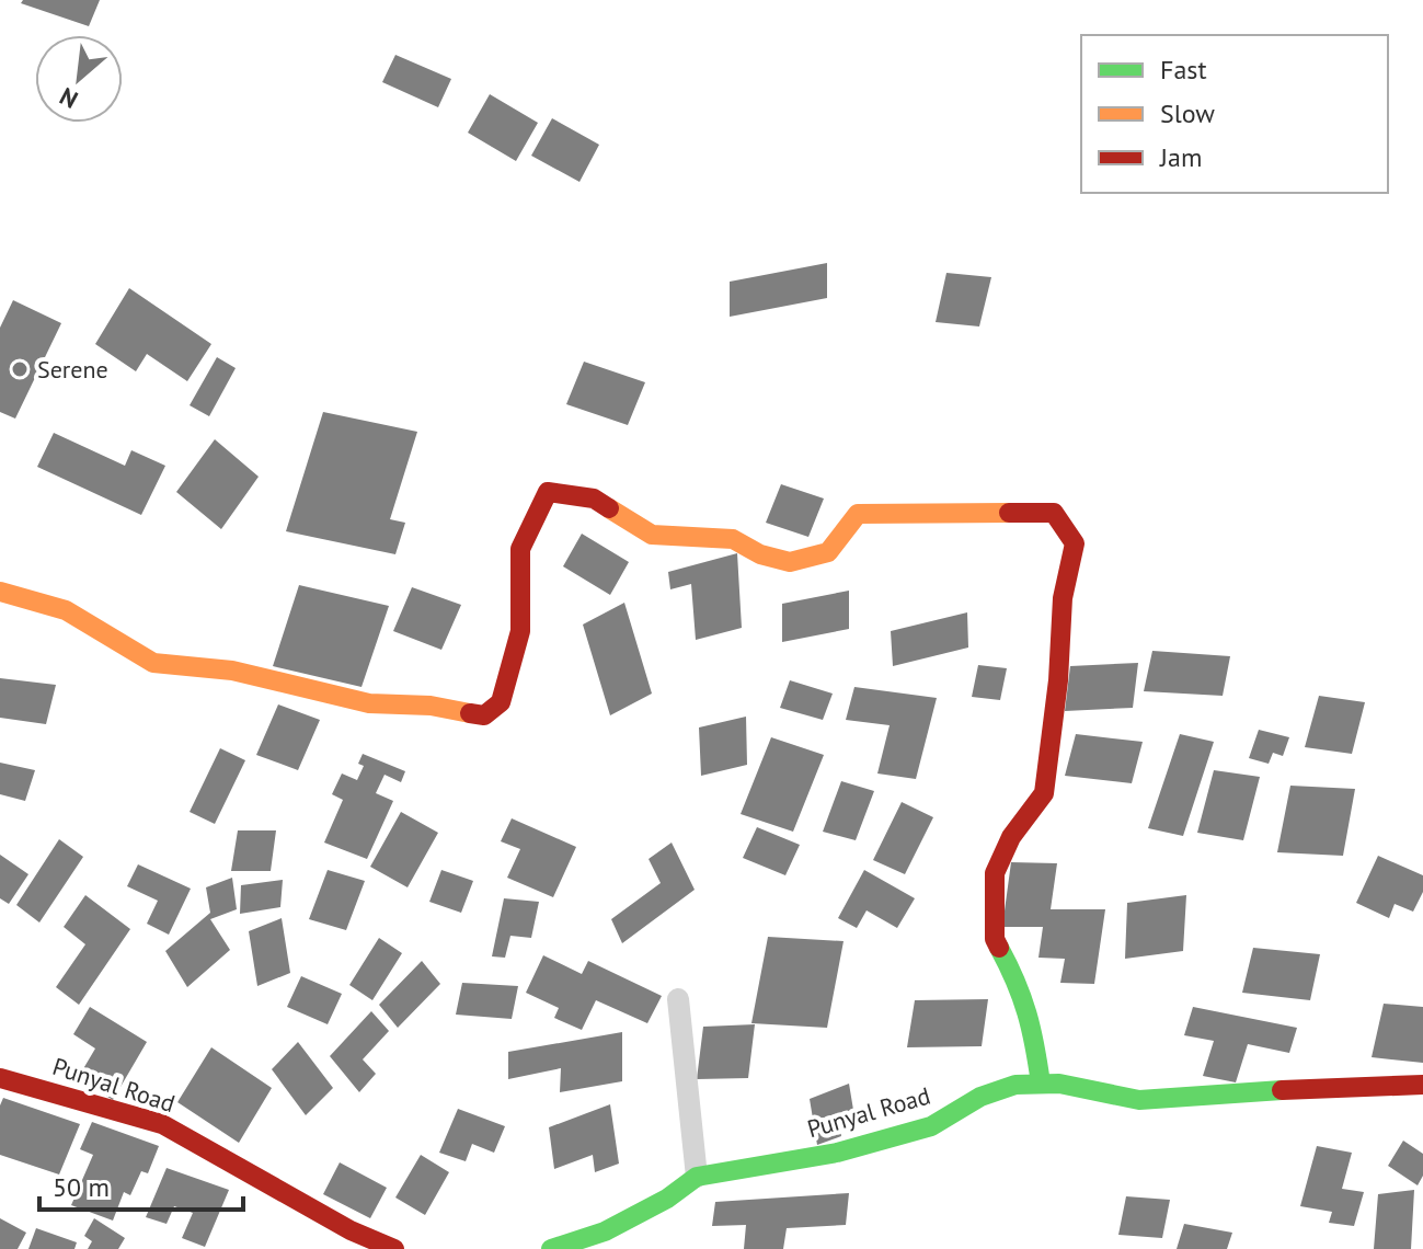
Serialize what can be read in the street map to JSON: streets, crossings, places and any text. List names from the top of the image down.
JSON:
{
  "streets": {
    "street": ["Punyal Road"]
  },
  "places": ["Serene"],
  "legend": ["Fast", "Slow", "Jam"],
  "scale_bar": "50 m",
  "north": "bottom left"
}
